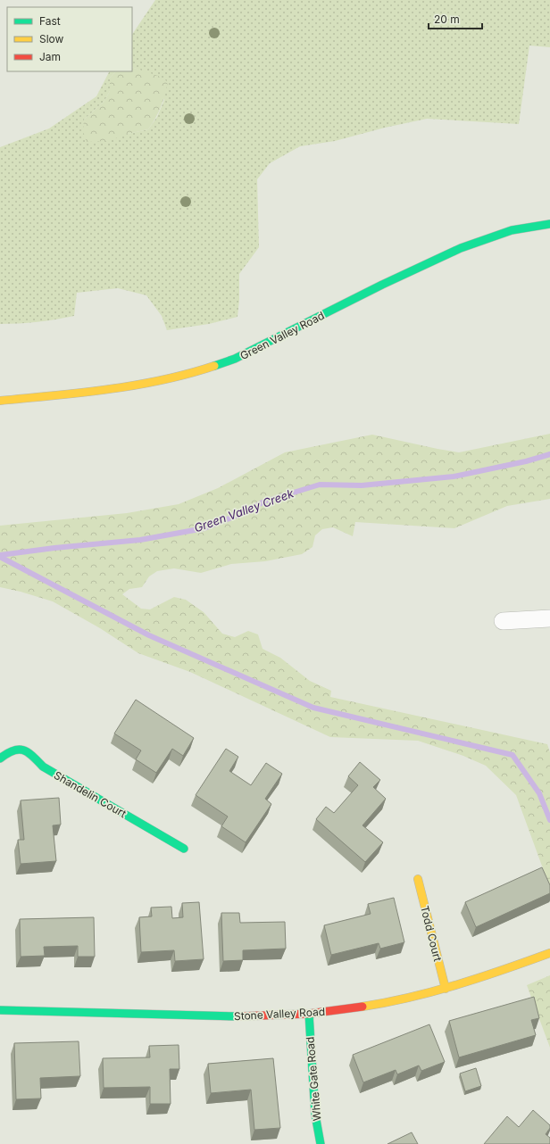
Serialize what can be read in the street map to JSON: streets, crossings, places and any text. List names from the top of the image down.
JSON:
{
  "streets": {
    "street": [
      "Green Valley Road",
      "Shandelin Court",
      "Todd Court",
      "Stone Valley Road",
      "White Gate Road"
    ]
  },
  "crossings": [
    ["Todd Court", "Stone Valley Road"],
    ["Stone Valley Road", "White Gate Road"]
  ],
  "water": ["Green Valley Creek"],
  "legend": ["Fast", "Slow", "Jam"],
  "scale_bar": "20 m"
}
